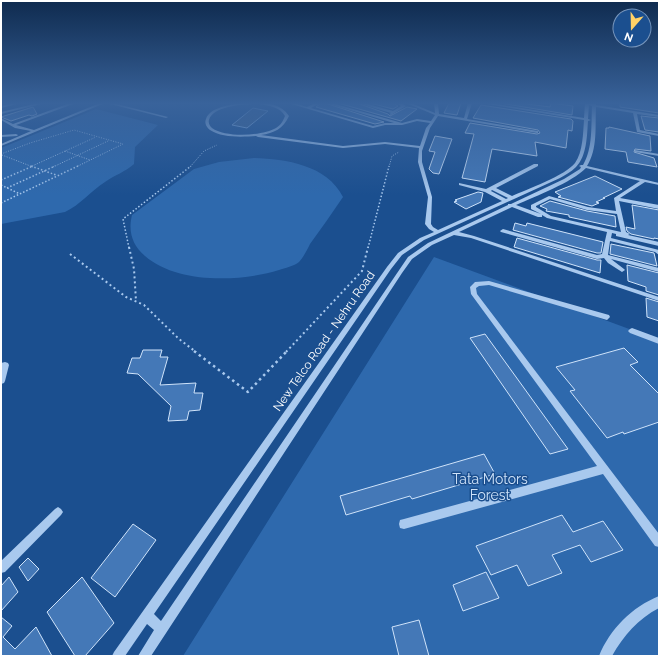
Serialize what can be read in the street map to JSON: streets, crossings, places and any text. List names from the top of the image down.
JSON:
{
  "streets": {
    "street": ["New Telco Road - Nehru Road"]
  },
  "parks": ["Tata Motors Forest"],
  "north": "bottom"
}
